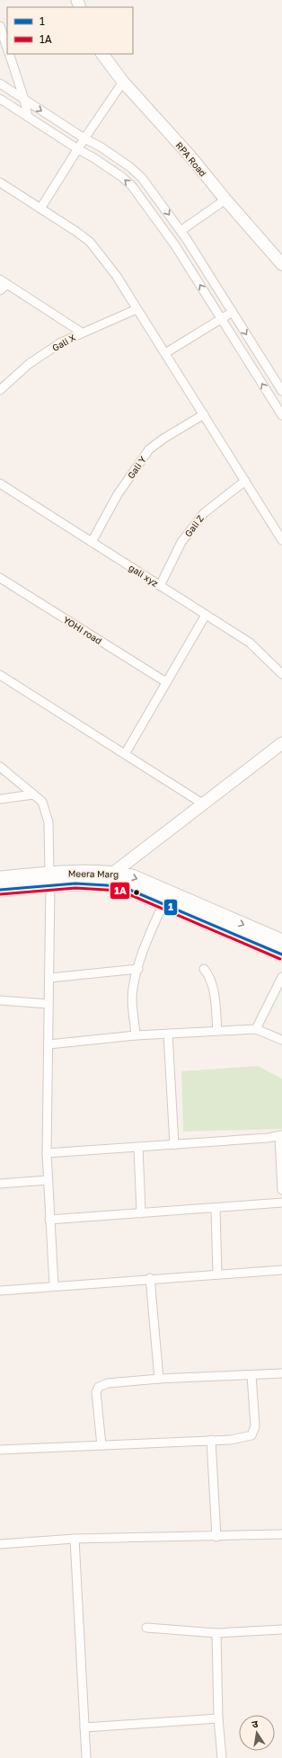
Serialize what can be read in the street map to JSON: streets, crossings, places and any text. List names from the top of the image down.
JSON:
{
  "streets": {
    "main road": ["Meera Marg"],
    "street": [
      "RPA Road",
      "Gali X",
      "Gali Y",
      "Gali Z",
      "gali xyz",
      "YOHI road"
    ]
  },
  "crossings": [
    ["Gali Y", "gali xyz"],
    ["Gali Z", "gali xyz"]
  ],
  "lines": ["transit line 1", "transit line 1A"],
  "legend": ["1", "1A"],
  "north": "top"
}
